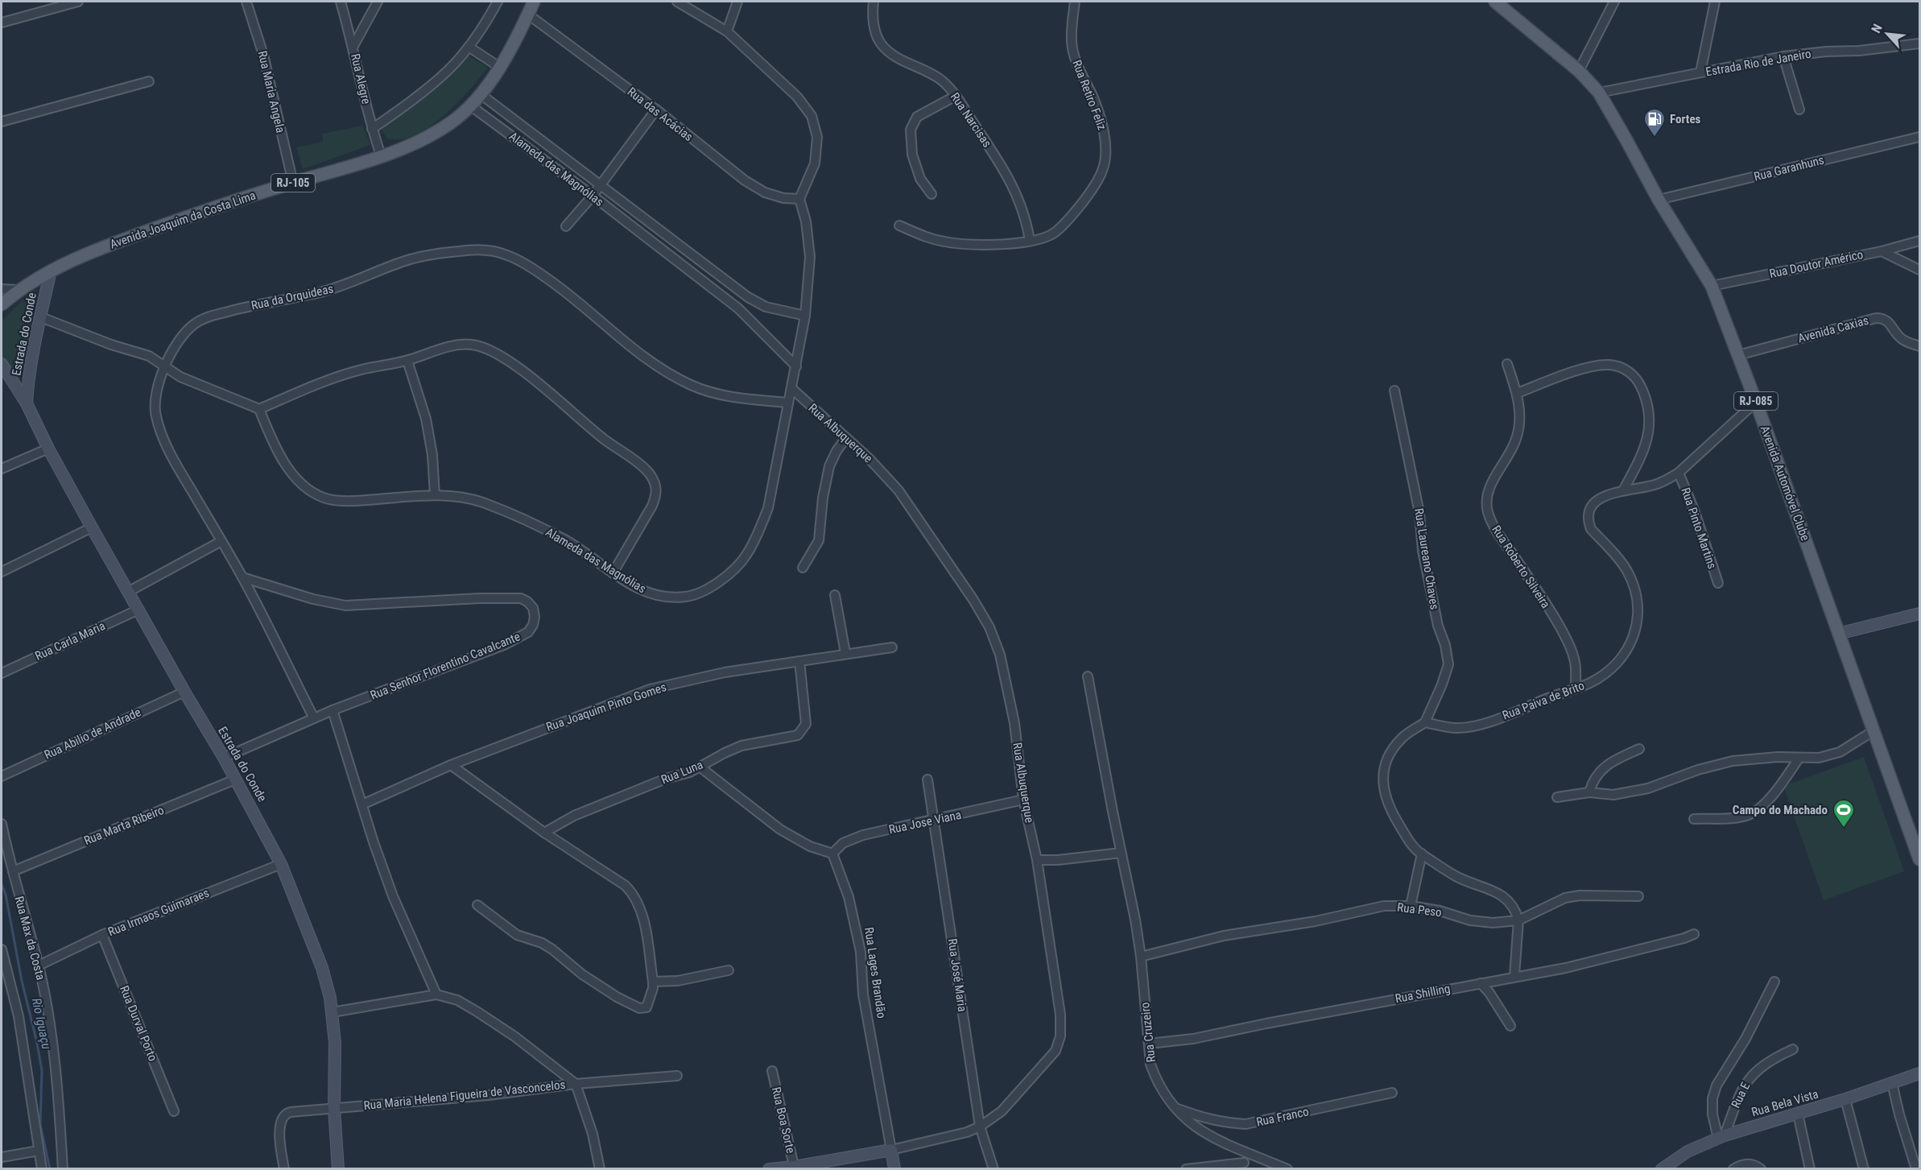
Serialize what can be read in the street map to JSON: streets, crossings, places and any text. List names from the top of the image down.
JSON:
{
  "streets": {
    "main road": [
      "RJ-105",
      "Avenida Joaquim da Costa Lima",
      "RJ-085",
      "Avenida Automóvel Clube"
    ],
    "street": [
      "Estrada Rio de Janeiro",
      "Rua Alegre",
      "Rua Maria Angela",
      "Rua Retiro Feliz",
      "Rua das Acácias",
      "Rua Narcisas",
      "Rua Garanhuns",
      "Alameda das Magnólias",
      "Rua Doutor Américo",
      "Rua da Orquideas",
      "Avenida Caxias",
      "Estrada do Conde",
      "Rua Albuquerque",
      "Rua Pinto Martins",
      "Rua Laureano Chaves",
      "Rua Roberto Silveira",
      "Rua Carla Maria",
      "Rua Senhor Florentino Cavalcante",
      "Rua Paiva de Brito",
      "Rua Joaquim Pinto Gomes",
      "Rua Abilio de Andrade",
      "Rua Luna",
      "Rua Jose Viana",
      "Rua Marta Ribeiro",
      "Rua Peso",
      "Rua Irmaos Guimaraes",
      "Rua Max da Costa",
      "Rua Lages Brandão",
      "Rua José Maria",
      "Rua Shilling",
      "Rua Durval Porto",
      "Rua Cruzeiro",
      "Rua Maria Helena Figueira de Vasconcelos",
      "Rua E",
      "Rua Bela Vista",
      "Rua Franco",
      "Rua Boa Sorte"
    ]
  },
  "crossings": [
    ["Estrada Rio de Janeiro", "Avenida Automóvel Clube"],
    ["Rua Alegre", "Avenida Joaquim da Costa Lima"],
    ["Rua Maria Angela", "Avenida Joaquim da Costa Lima"],
    ["Rua Retiro Feliz", "Rua Narcisas"],
    ["Rua das Acácias", "Alameda das Magnólias"],
    ["Rua das Acácias", "Avenida Joaquim da Costa Lima"],
    ["Rua Garanhuns", "Avenida Automóvel Clube"],
    ["Alameda das Magnólias", "Avenida Joaquim da Costa Lima"],
    ["Alameda das Magnólias", "Rua da Orquideas"],
    ["Alameda das Magnólias", "Rua Albuquerque"],
    ["Avenida Joaquim da Costa Lima", "Estrada do Conde"],
    ["Rua Doutor Américo", "Avenida Automóvel Clube"],
    ["Rua da Orquideas", "Rua Senhor Florentino Cavalcante"],
    ["Avenida Caxias", "Avenida Automóvel Clube"],
    ["Estrada do Conde", "Rua Carla Maria"],
    ["Estrada do Conde", "Rua Senhor Florentino Cavalcante"],
    ["Estrada do Conde", "Rua Abilio de Andrade"],
    ["Estrada do Conde", "Rua Marta Ribeiro"],
    ["Estrada do Conde", "Rua Irmaos Guimaraes"],
    ["Estrada do Conde", "Rua Maria Helena Figueira de Vasconcelos"],
    ["Rua Albuquerque", "Rua Jose Viana"],
    ["Rua Albuquerque", "Rua Lages Brandão"],
    ["Rua Albuquerque", "Rua José Maria"],
    ["Avenida Automóvel Clube", "Rua Paiva de Brito"],
    ["Rua Pinto Martins", "Rua Paiva de Brito"],
    ["Rua Laureano Chaves", "Rua Paiva de Brito"],
    ["Rua Roberto Silveira", "Rua Paiva de Brito"],
    ["Rua Joaquim Pinto Gomes", "Rua Luna"],
    ["Rua Jose Viana", "Rua Lages Brandão"],
    ["Rua Jose Viana", "Rua José Maria"],
    ["Rua Marta Ribeiro", "Rua Max da Costa"],
    ["Rua Peso", "Rua Cruzeiro"],
    ["Rua Irmaos Guimaraes", "Rua Max da Costa"],
    ["Rua Irmaos Guimaraes", "Rua Durval Porto"],
    ["Rua Shilling", "Rua Cruzeiro"],
    ["Rua Cruzeiro", "Rua Franco"],
    ["Rua E", "Rua Bela Vista"]
  ],
  "water": ["Rio Iguaçu"],
  "places": {
    "fuel station": ["Fortes"],
    "sports": ["Campo do Machado"]
  },
  "north": "top left"
}
